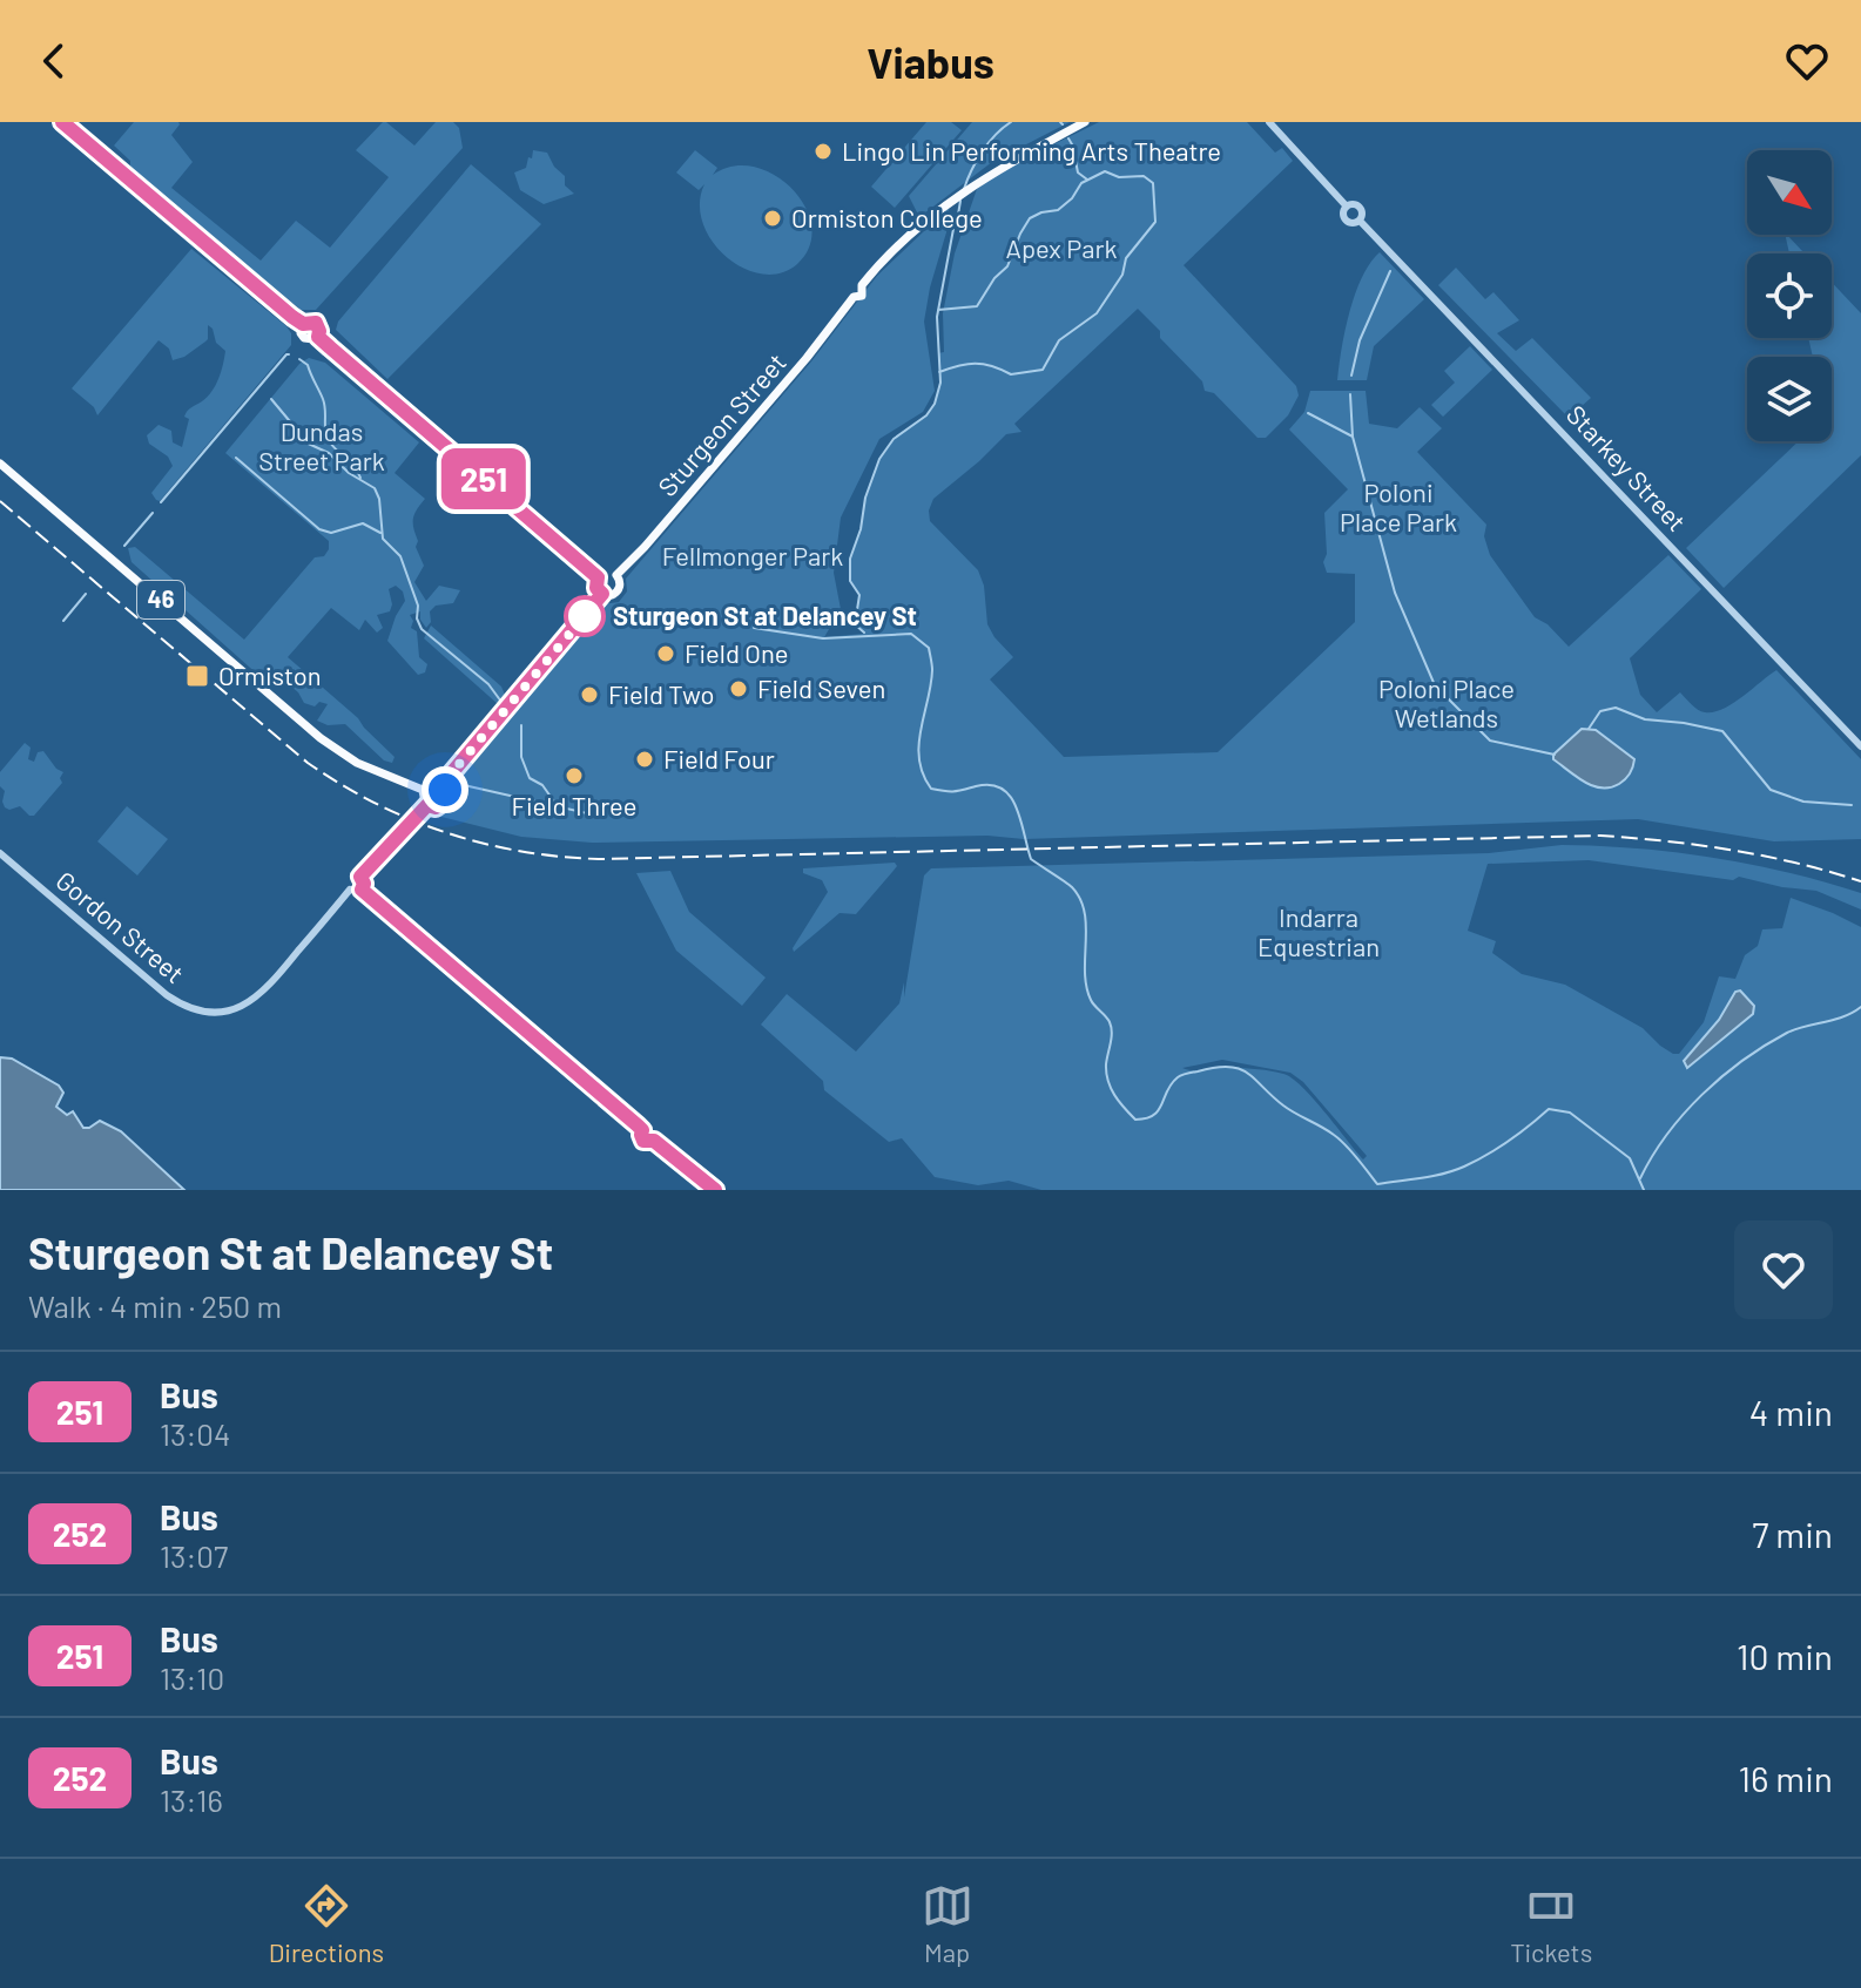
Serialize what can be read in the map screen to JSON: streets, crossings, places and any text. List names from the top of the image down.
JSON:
{
  "streets": {
    "main road": ["Sturgeon Street", "46"],
    "street": ["Starkey Street", "Gordon Street"]
  },
  "crossings": [
    ["46", "Gordon Street"]
  ],
  "parks": [
    "Apex Park",
    "Dundas Street Park",
    "Poloni Place Park",
    "Fellmonger Park",
    "Poloni Place Wetlands",
    "Indarra Equestrian"
  ],
  "places": {
    "other": [
      "Lingo Lin Performing Arts Theatre",
      "Ormiston College",
      "Sturgeon St at Delancey St",
      "Field One",
      "Field Seven",
      "Field Two",
      "Field Four",
      "Field Three"
    ],
    "transit": ["Ormiston"]
  },
  "lines": ["bus line 251"],
  "north": "bottom right",
  "page": {
    "header": "Viabus",
    "on_map": "251",
    "heading": ["Sturgeon St at Delancey St", "Walk · 4 min · 250 m"],
    "list": [
      {
        "mark": "251",
        "name": "Bus",
        "note": "13:04",
        "value": "4 min"
      },
      {
        "mark": "252",
        "name": "Bus",
        "note": "13:07",
        "value": "7 min"
      },
      {
        "mark": "251",
        "name": "Bus",
        "note": "13:10",
        "value": "10 min"
      },
      {
        "mark": "252",
        "name": "Bus",
        "note": "13:16",
        "value": "16 min"
      }
    ],
    "tabs": ["Directions", "Map", "Tickets"]
  }
}
